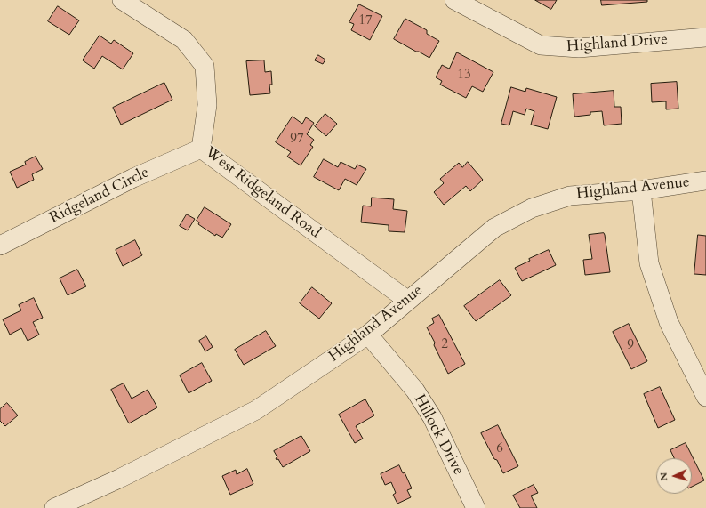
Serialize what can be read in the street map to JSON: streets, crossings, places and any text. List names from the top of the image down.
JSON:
{
  "streets": {
    "street": [
      "Highland Drive",
      "Highland Avenue",
      "West Ridgeland Road",
      "Ridgeland Circle",
      "Hillock Drive"
    ]
  },
  "crossings": [
    ["Highland Avenue", "West Ridgeland Road"],
    ["Highland Avenue", "Hillock Drive"],
    ["West Ridgeland Road", "Ridgeland Circle"]
  ],
  "house_numbers": [
    "17",
    "13",
    "97",
    "2",
    "9",
    "6"
  ],
  "north": "left"
}
